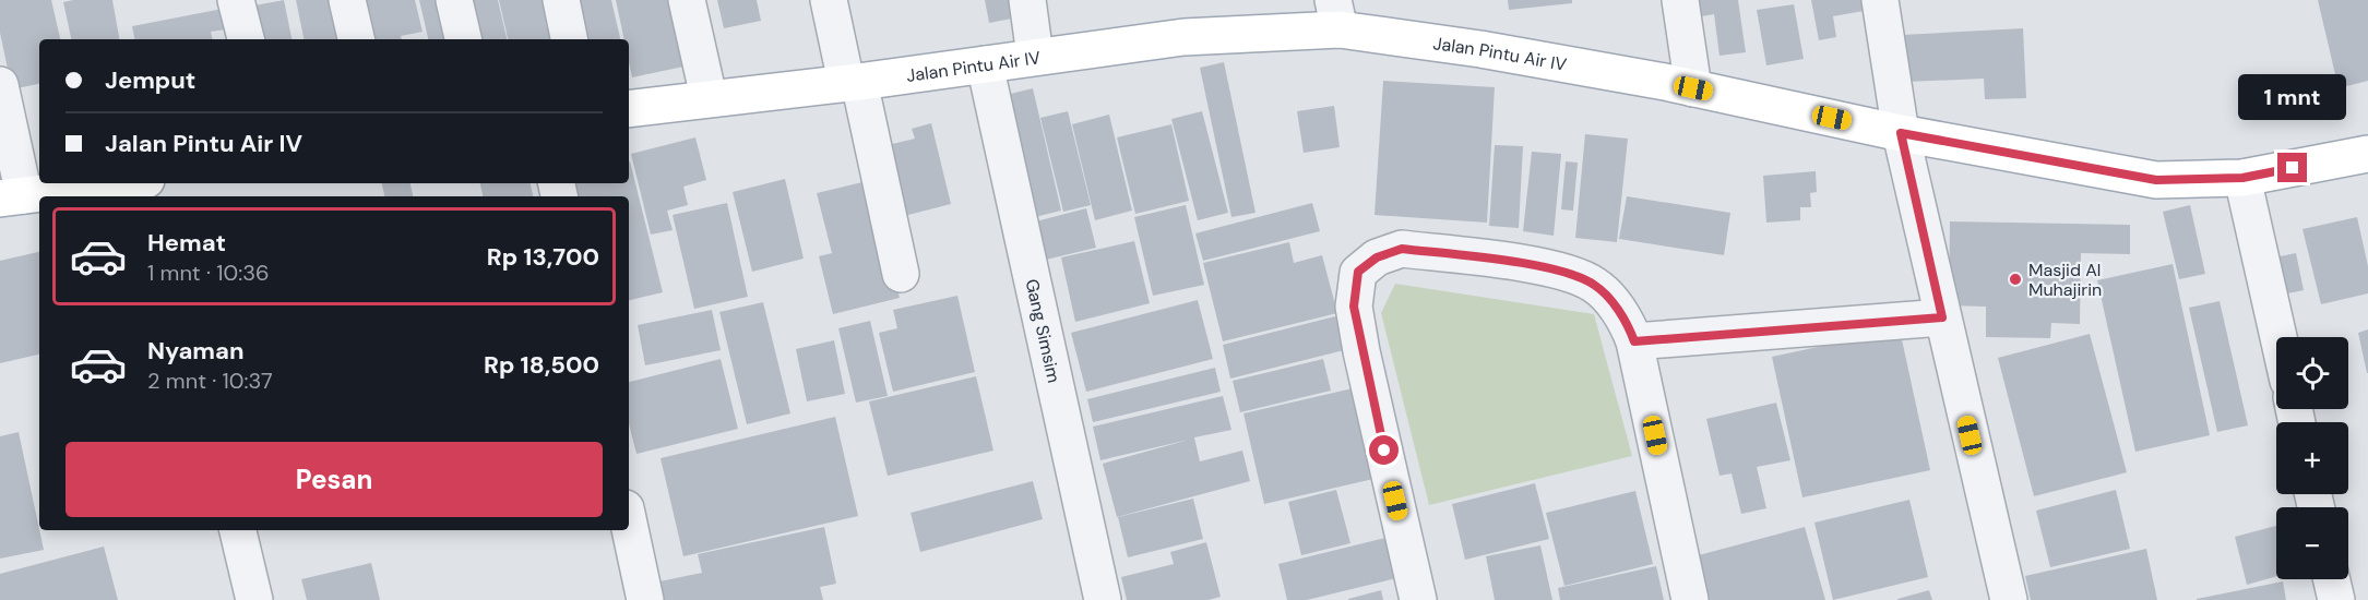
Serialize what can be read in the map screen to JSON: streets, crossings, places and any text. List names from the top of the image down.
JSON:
{
  "streets": {
    "main road": ["Jalan Pintu Air IV"],
    "street": ["Gang Simsim"]
  },
  "crossings": [
    ["Jalan Pintu Air IV", "Gang Simsim"]
  ],
  "places": ["Masjid Al Muhajirin"],
  "page": {
    "banner": ["Jemput", "Jalan Pintu Air IV"],
    "bubble": "1 mnt",
    "list": [
      {
        "name": "Hemat",
        "note": "1 mnt · 10:36",
        "value": "Rp 13,700"
      },
      {
        "name": "Nyaman",
        "note": "2 mnt · 10:37",
        "value": "Rp 18,500"
      }
    ],
    "map_buttons": ["+", "−"],
    "buttons": "Pesan"
  }
}
